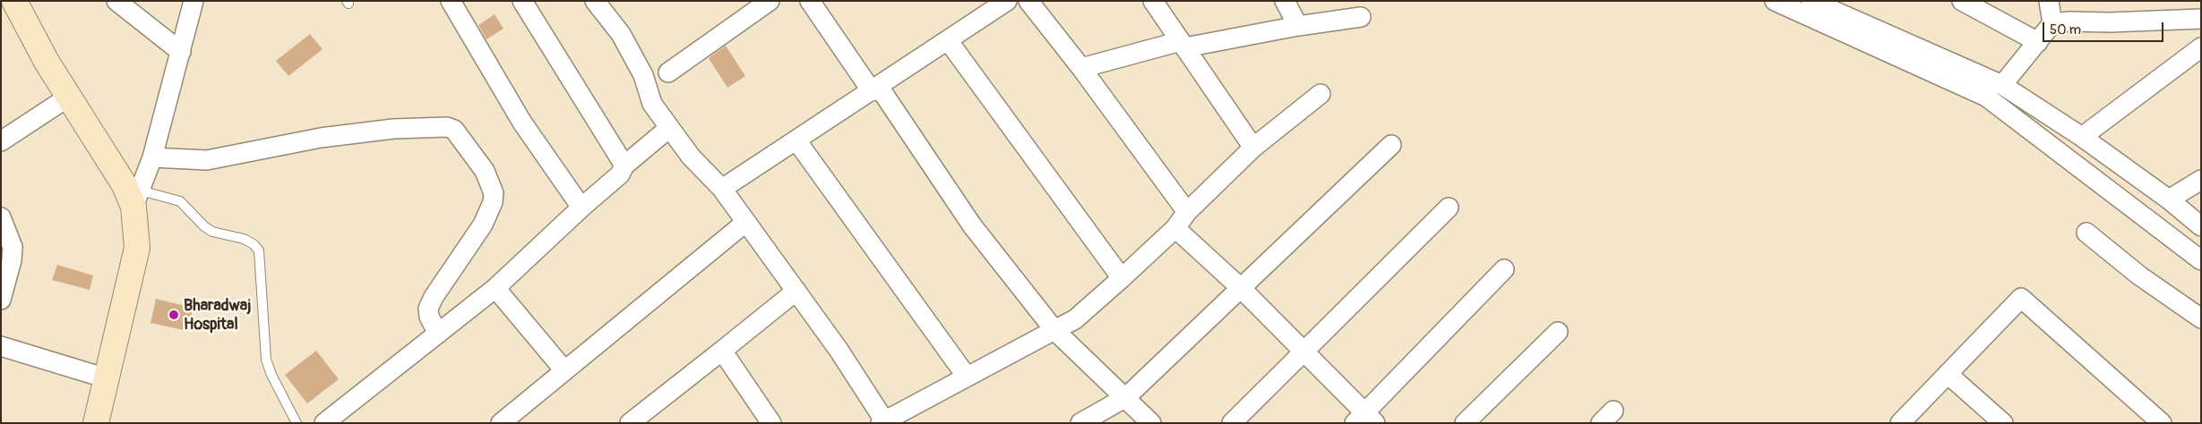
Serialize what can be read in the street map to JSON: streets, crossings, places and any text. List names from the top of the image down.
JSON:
{
  "places": ["Bharadwaj Hospital"],
  "scale_bar": "50 m"
}
